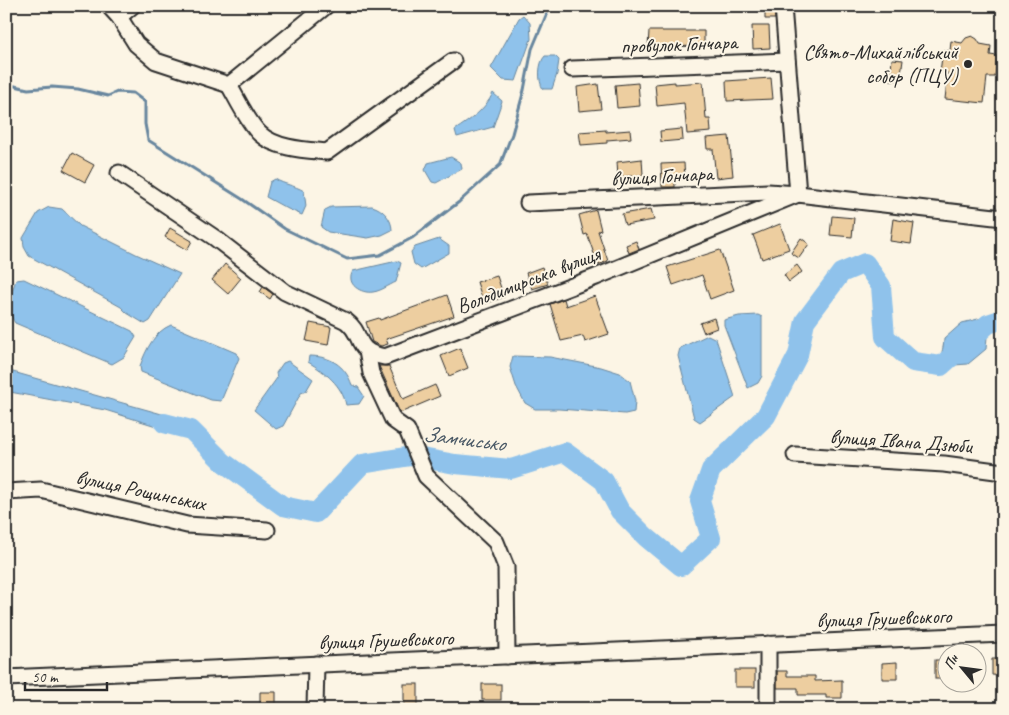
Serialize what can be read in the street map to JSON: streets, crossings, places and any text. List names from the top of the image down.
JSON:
{
  "streets": {
    "street": [
      "провулок Гончара",
      "вулиця Гончара",
      "Володимирська вулиця",
      "вулиця Івана Дзюби",
      "вулиця Рощинських",
      "вулиця Грушевського"
    ]
  },
  "crossings": [
    ["вулиця Гончара", "Володимирська вулиця"]
  ],
  "water": ["Замчисько"],
  "places": ["Свято-Михайлівський собор (ПЦУ)"],
  "scale_bar": "50 m",
  "north": "top left"
}
